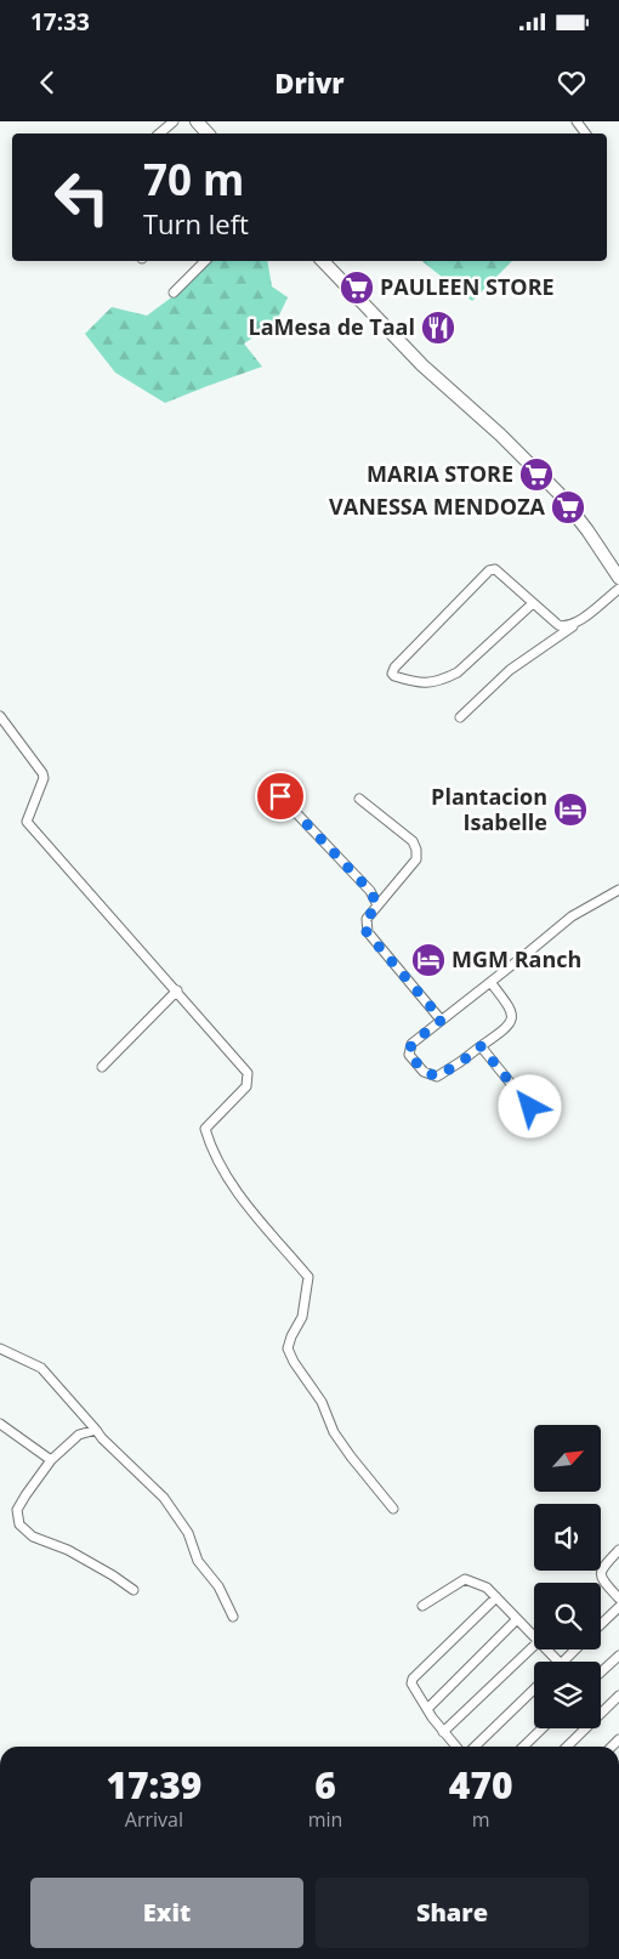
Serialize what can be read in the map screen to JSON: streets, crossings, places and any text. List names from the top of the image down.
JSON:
{
  "places": {
    "supermarket": ["PAULEEN STORE", "MARIA STORE", "VANESSA MENDOZA"],
    "restaurant": ["LaMesa de Taal"],
    "hotel": ["Plantacion Isabelle", "MGM Ranch"]
  },
  "north": "top right",
  "page": {
    "status": "17:33",
    "header": "Drivr",
    "turn": ["70 m", "Turn left"],
    "eta": [
      "17:39",
      "Arrival",
      "6",
      "min",
      "470",
      "m"
    ],
    "buttons": ["Exit", "Share"]
  }
}
